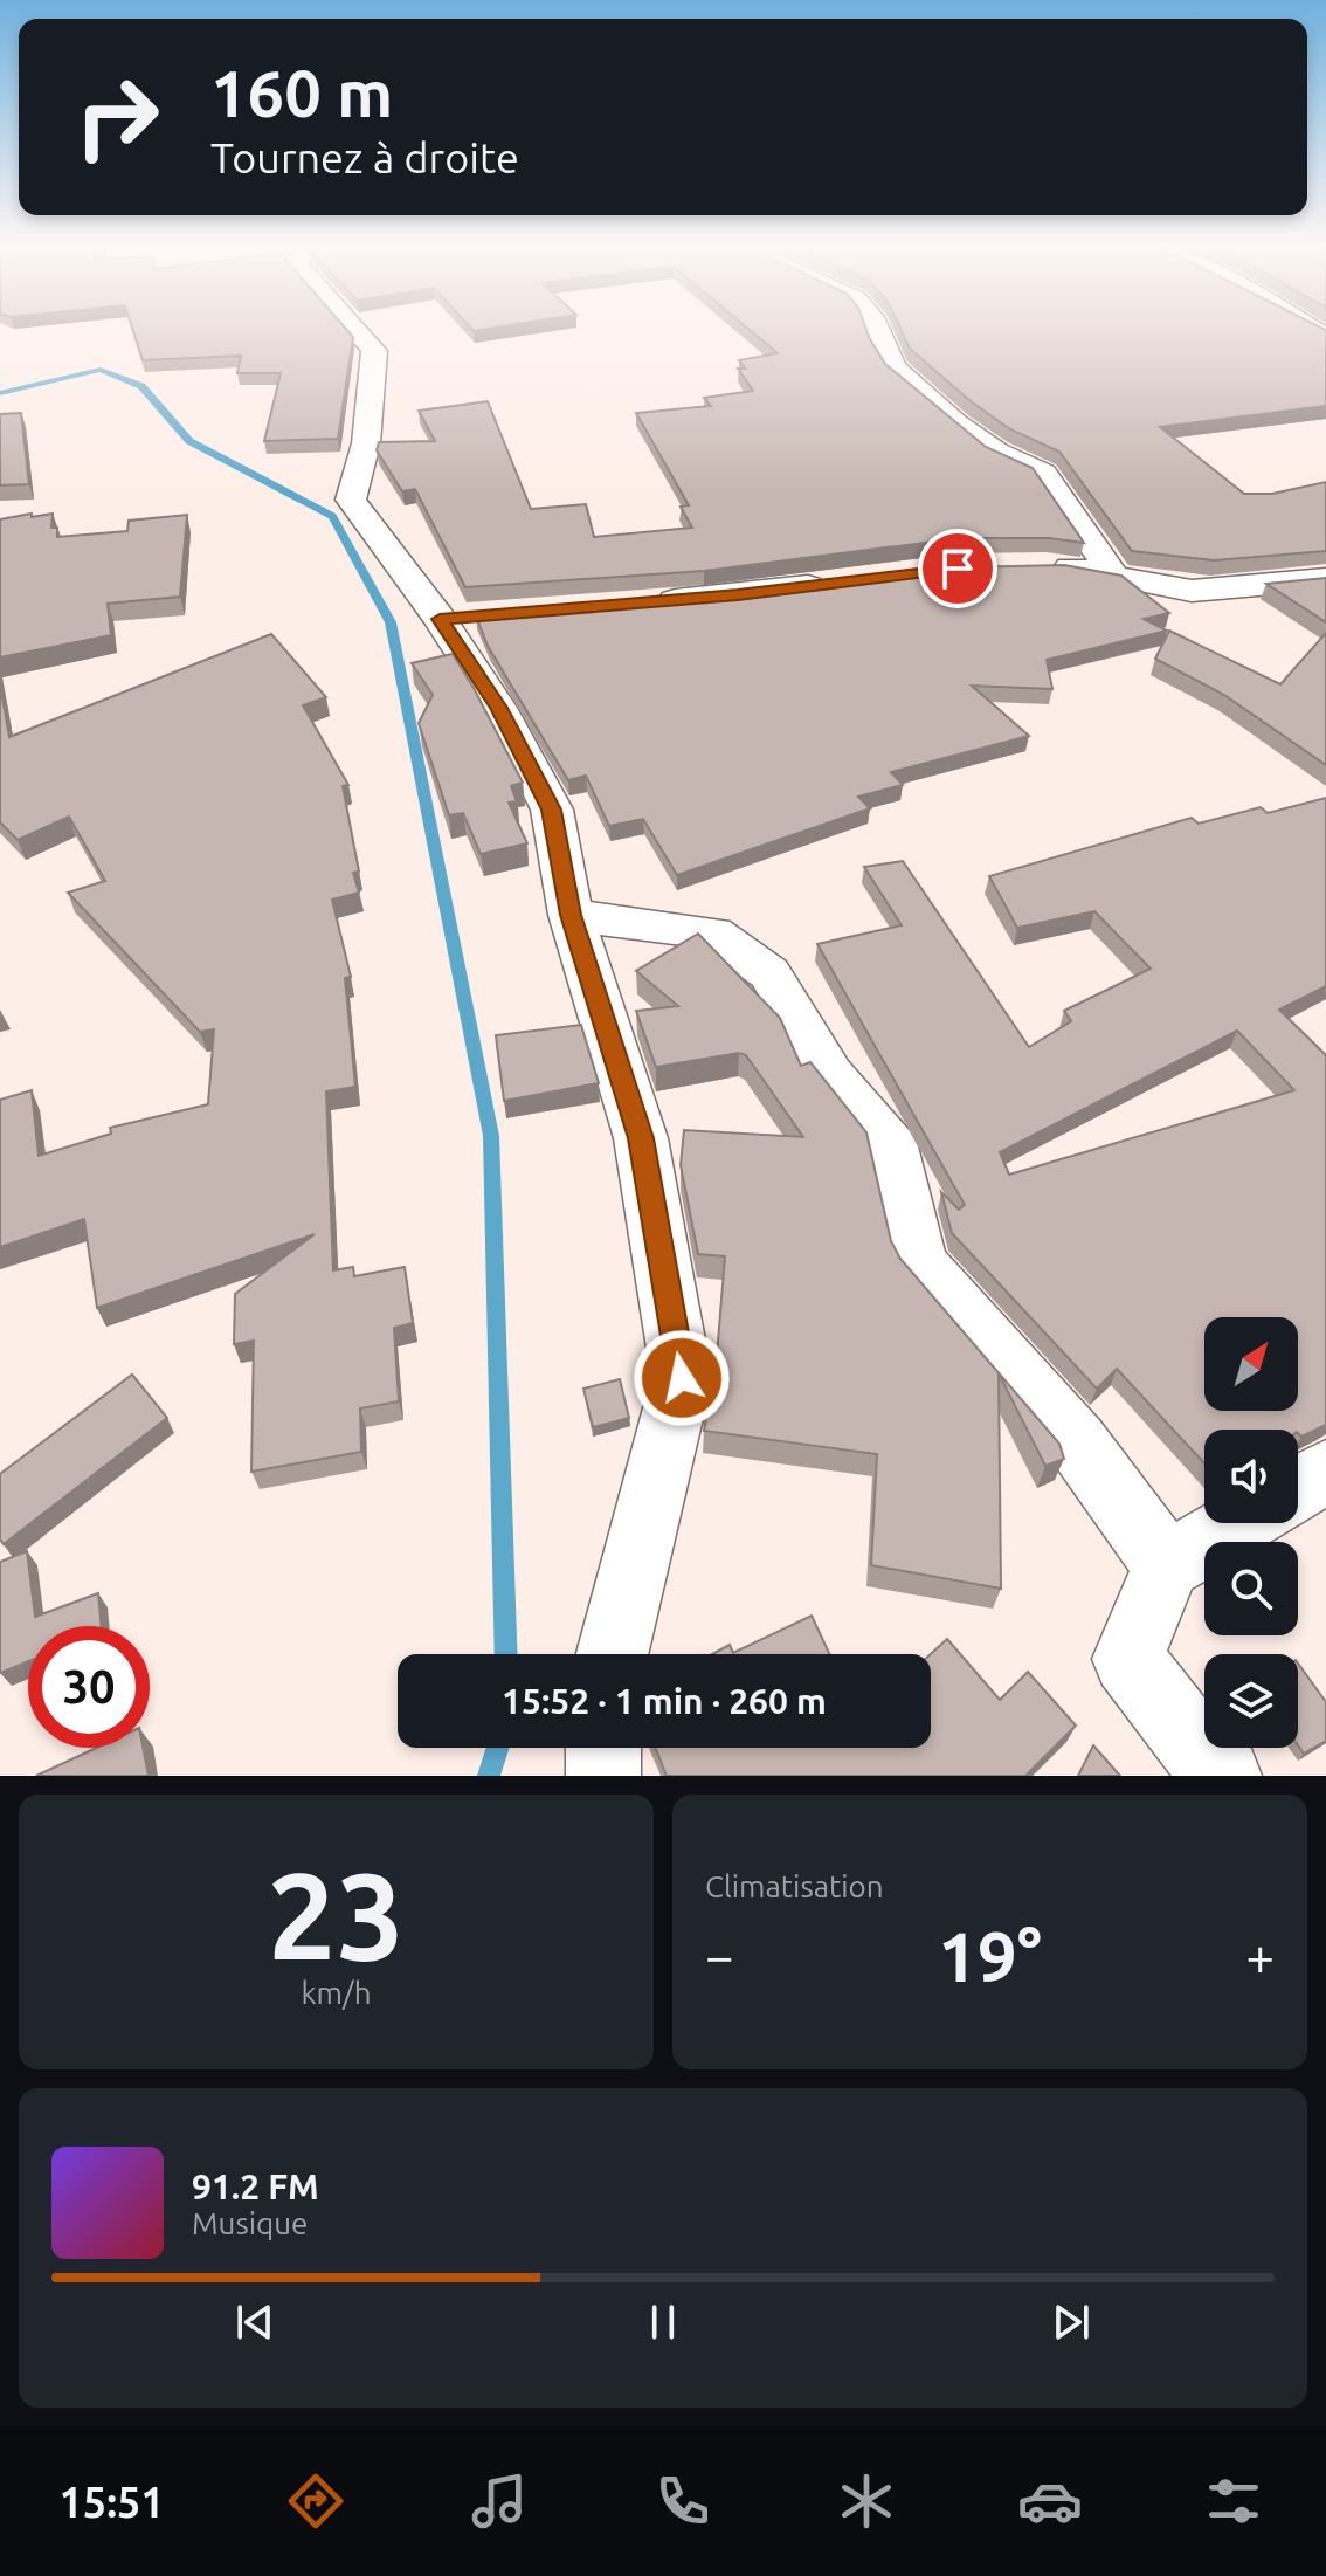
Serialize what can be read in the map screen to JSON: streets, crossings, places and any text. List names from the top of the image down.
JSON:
{
  "north": "top right",
  "page": {
    "turn": ["160 m", "Tournez à droite"],
    "limit": "30",
    "trip": "15:52 · 1 min · 260 m",
    "tile": [
      ["23", "km/h"],
      "Climatisation"
    ],
    "heat": ["−", "19°", "+"],
    "song": ["91.2 FM", "Musique"],
    "tabs": "15:51"
  }
}
